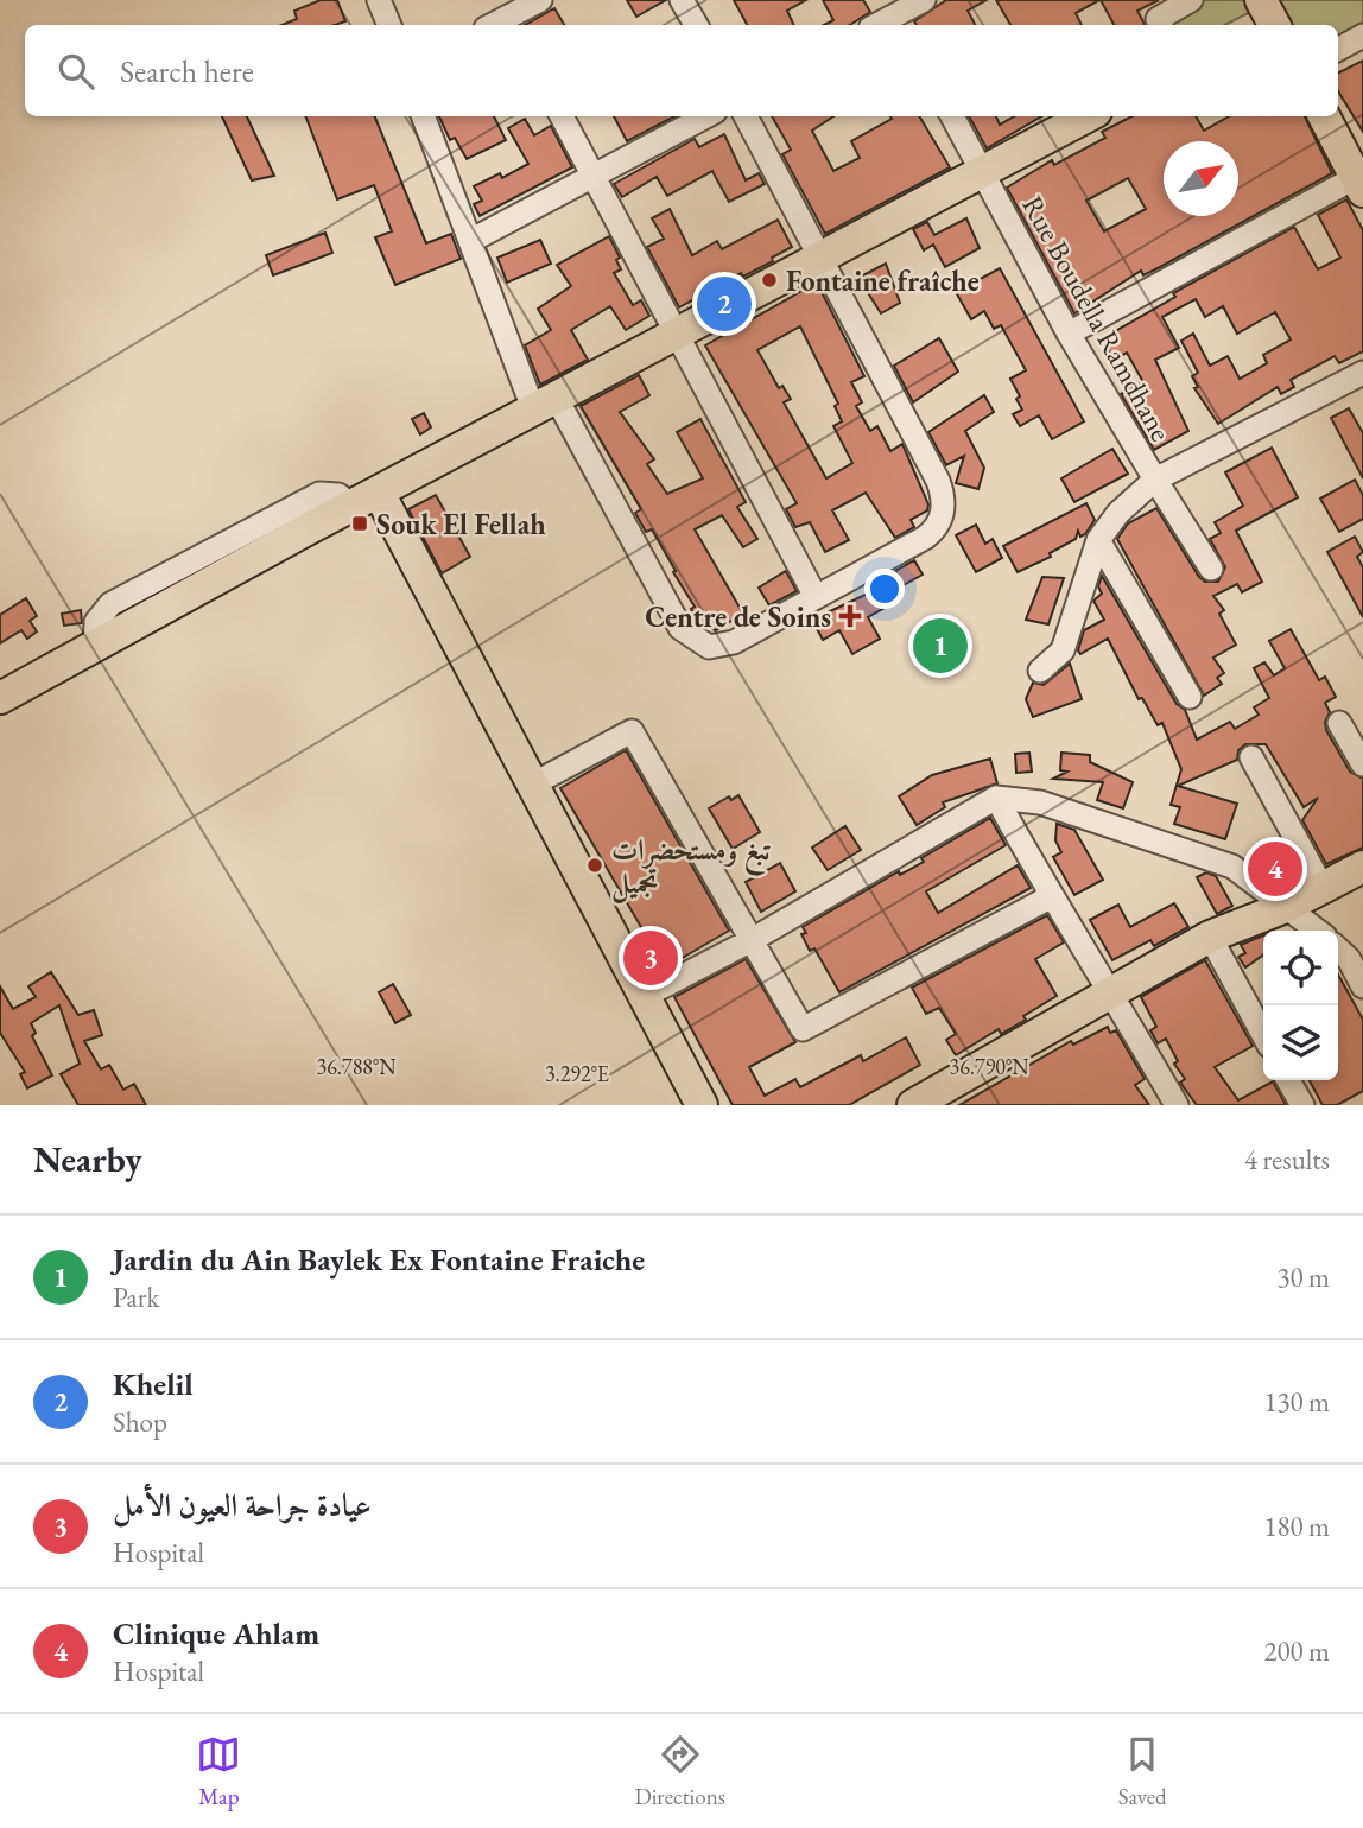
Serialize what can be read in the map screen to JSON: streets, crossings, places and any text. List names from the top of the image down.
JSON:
{
  "streets": {
    "street": ["Rue Boudella Ramdhane"]
  },
  "places": {
    "other": ["Fontaine fraîche", "تبغ ومستحضرات تجميل"],
    "transit": ["Souk El Fellah"],
    "health": ["Centre de Soins"]
  },
  "north": "top right",
  "page": {
    "search": "Search here",
    "pins": [
      "2",
      "1",
      "4",
      "3"
    ],
    "heading": ["Nearby", "4 results"],
    "list": [
      {
        "mark": "1",
        "name": "Jardin du Ain Baylek Ex Fontaine Fraiche",
        "note": "Park",
        "value": "30 m"
      },
      {
        "mark": "2",
        "name": "Khelil",
        "note": "Shop",
        "value": "130 m"
      },
      {
        "mark": "3",
        "name": "عيادة جراحة العيون الأمل",
        "note": "Hospital",
        "value": "180 m"
      },
      {
        "mark": "4",
        "name": "Clinique Ahlam",
        "note": "Hospital",
        "value": "200 m"
      }
    ],
    "nav": ["Map", "Directions", "Saved"]
  },
  "coordinates": ["36.788°N", "36.790°N", "3.292°E"]
}
